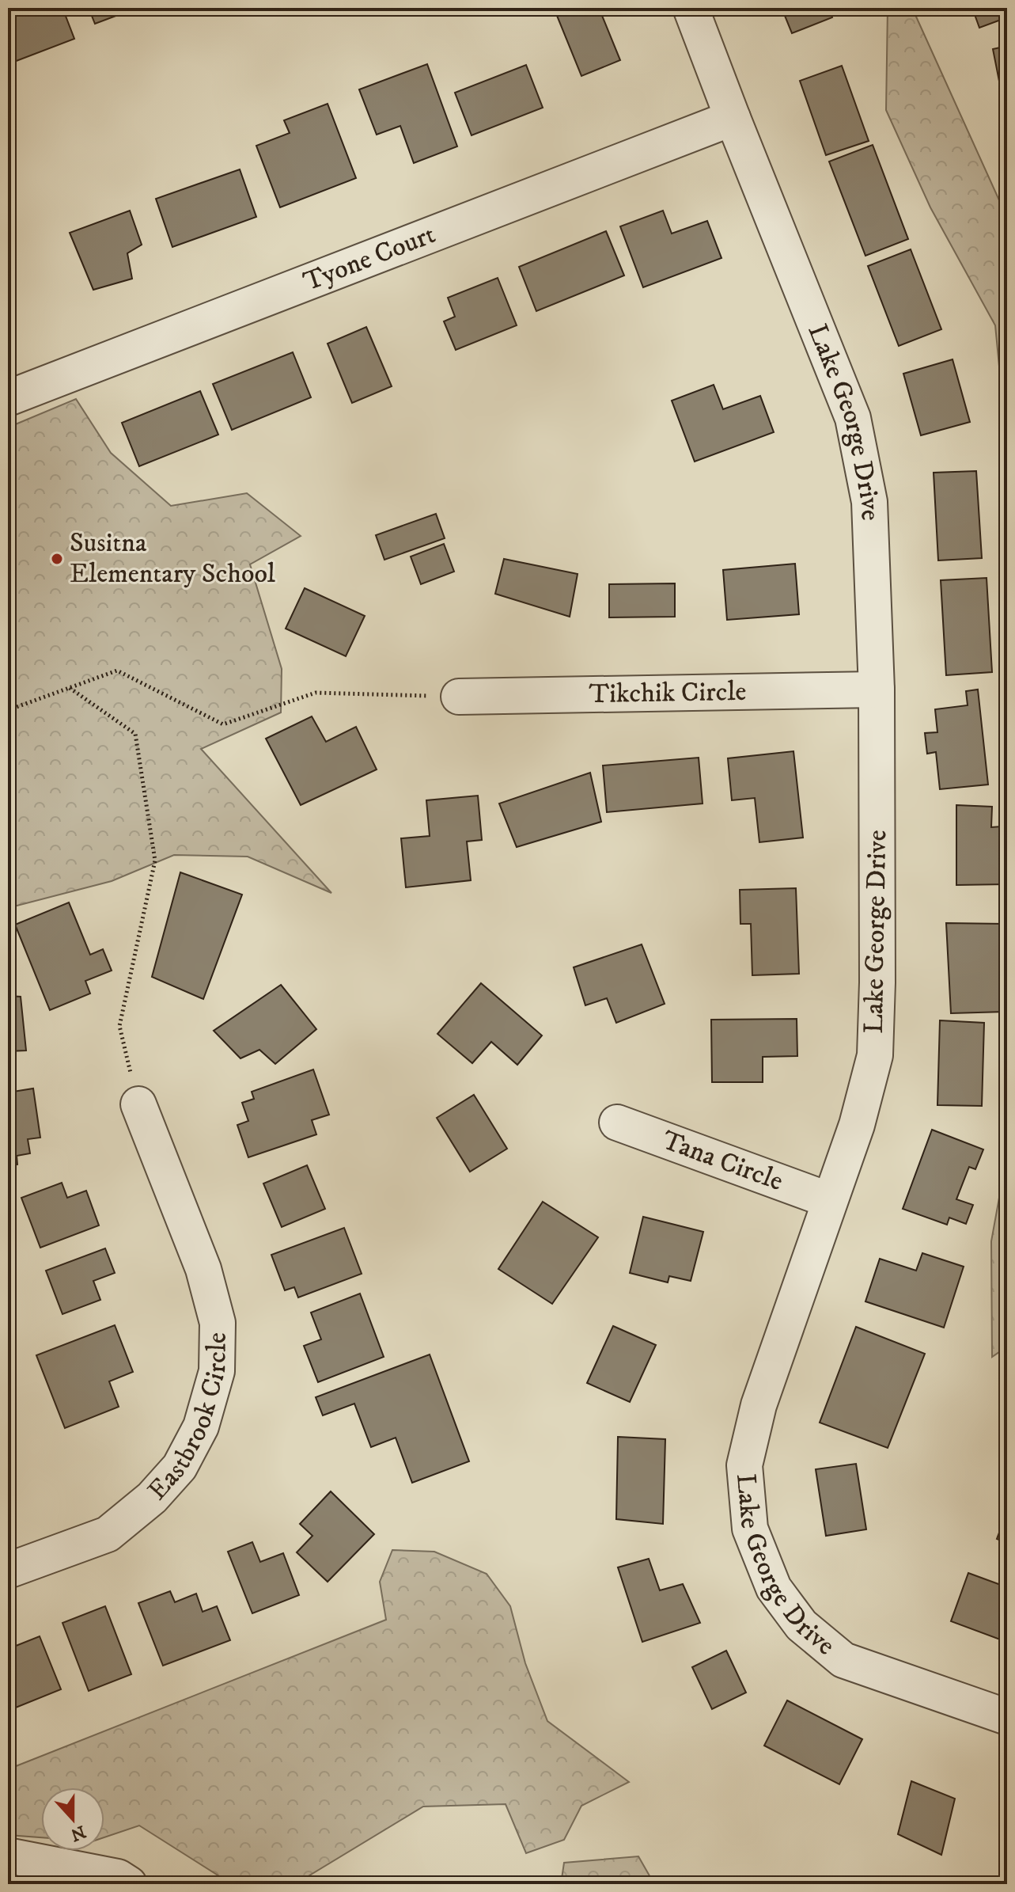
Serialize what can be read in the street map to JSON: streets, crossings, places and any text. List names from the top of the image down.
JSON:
{
  "streets": {
    "street": [
      "Tyone Court",
      "Lake George Drive",
      "Tikchik Circle",
      "Tana Circle",
      "Eastbrook Circle"
    ]
  },
  "crossings": [
    ["Tyone Court", "Lake George Drive"],
    ["Lake George Drive", "Tikchik Circle"],
    ["Lake George Drive", "Tana Circle"]
  ],
  "places": ["Susitna Elementary School"],
  "north": "bottom"
}
